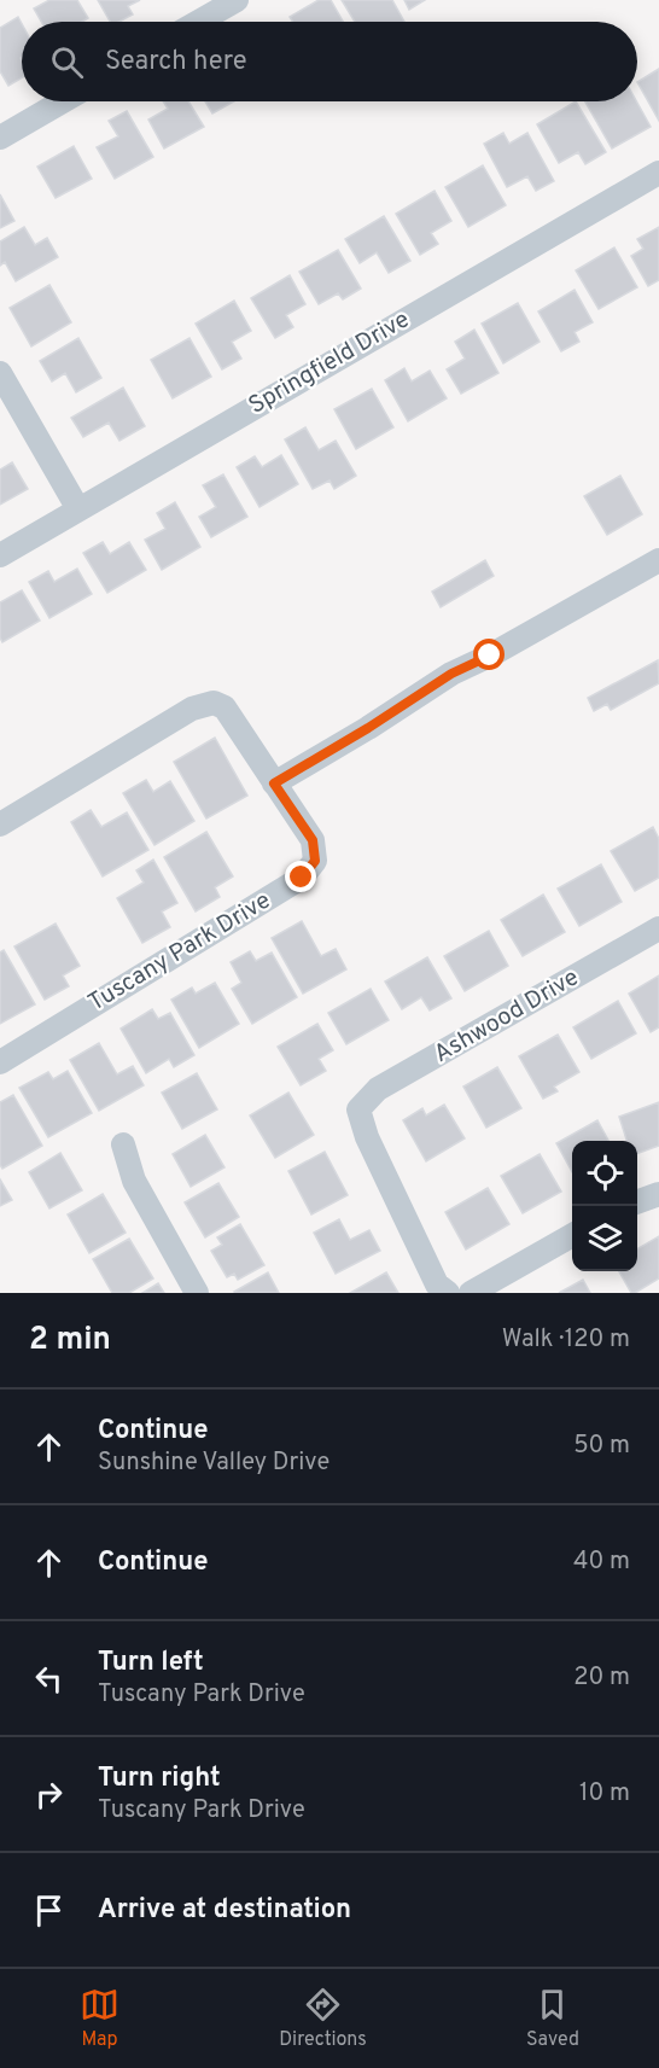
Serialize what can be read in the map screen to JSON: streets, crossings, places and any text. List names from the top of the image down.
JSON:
{
  "streets": {
    "street": ["Springfield Drive", "Tuscany Park Drive", "Ashwood Drive"]
  },
  "page": {
    "search": "Search here",
    "heading": ["2 min", "Walk · 120 m"],
    "list": [
      ["Continue", "Sunshine Valley Drive", "50 m"],
      ["Continue", "40 m"],
      ["Turn left", "Tuscany Park Drive", "20 m"],
      ["Turn right", "Tuscany Park Drive", "10 m"],
      "Arrive at destination"
    ],
    "nav": ["Map", "Directions", "Saved"]
  }
}
